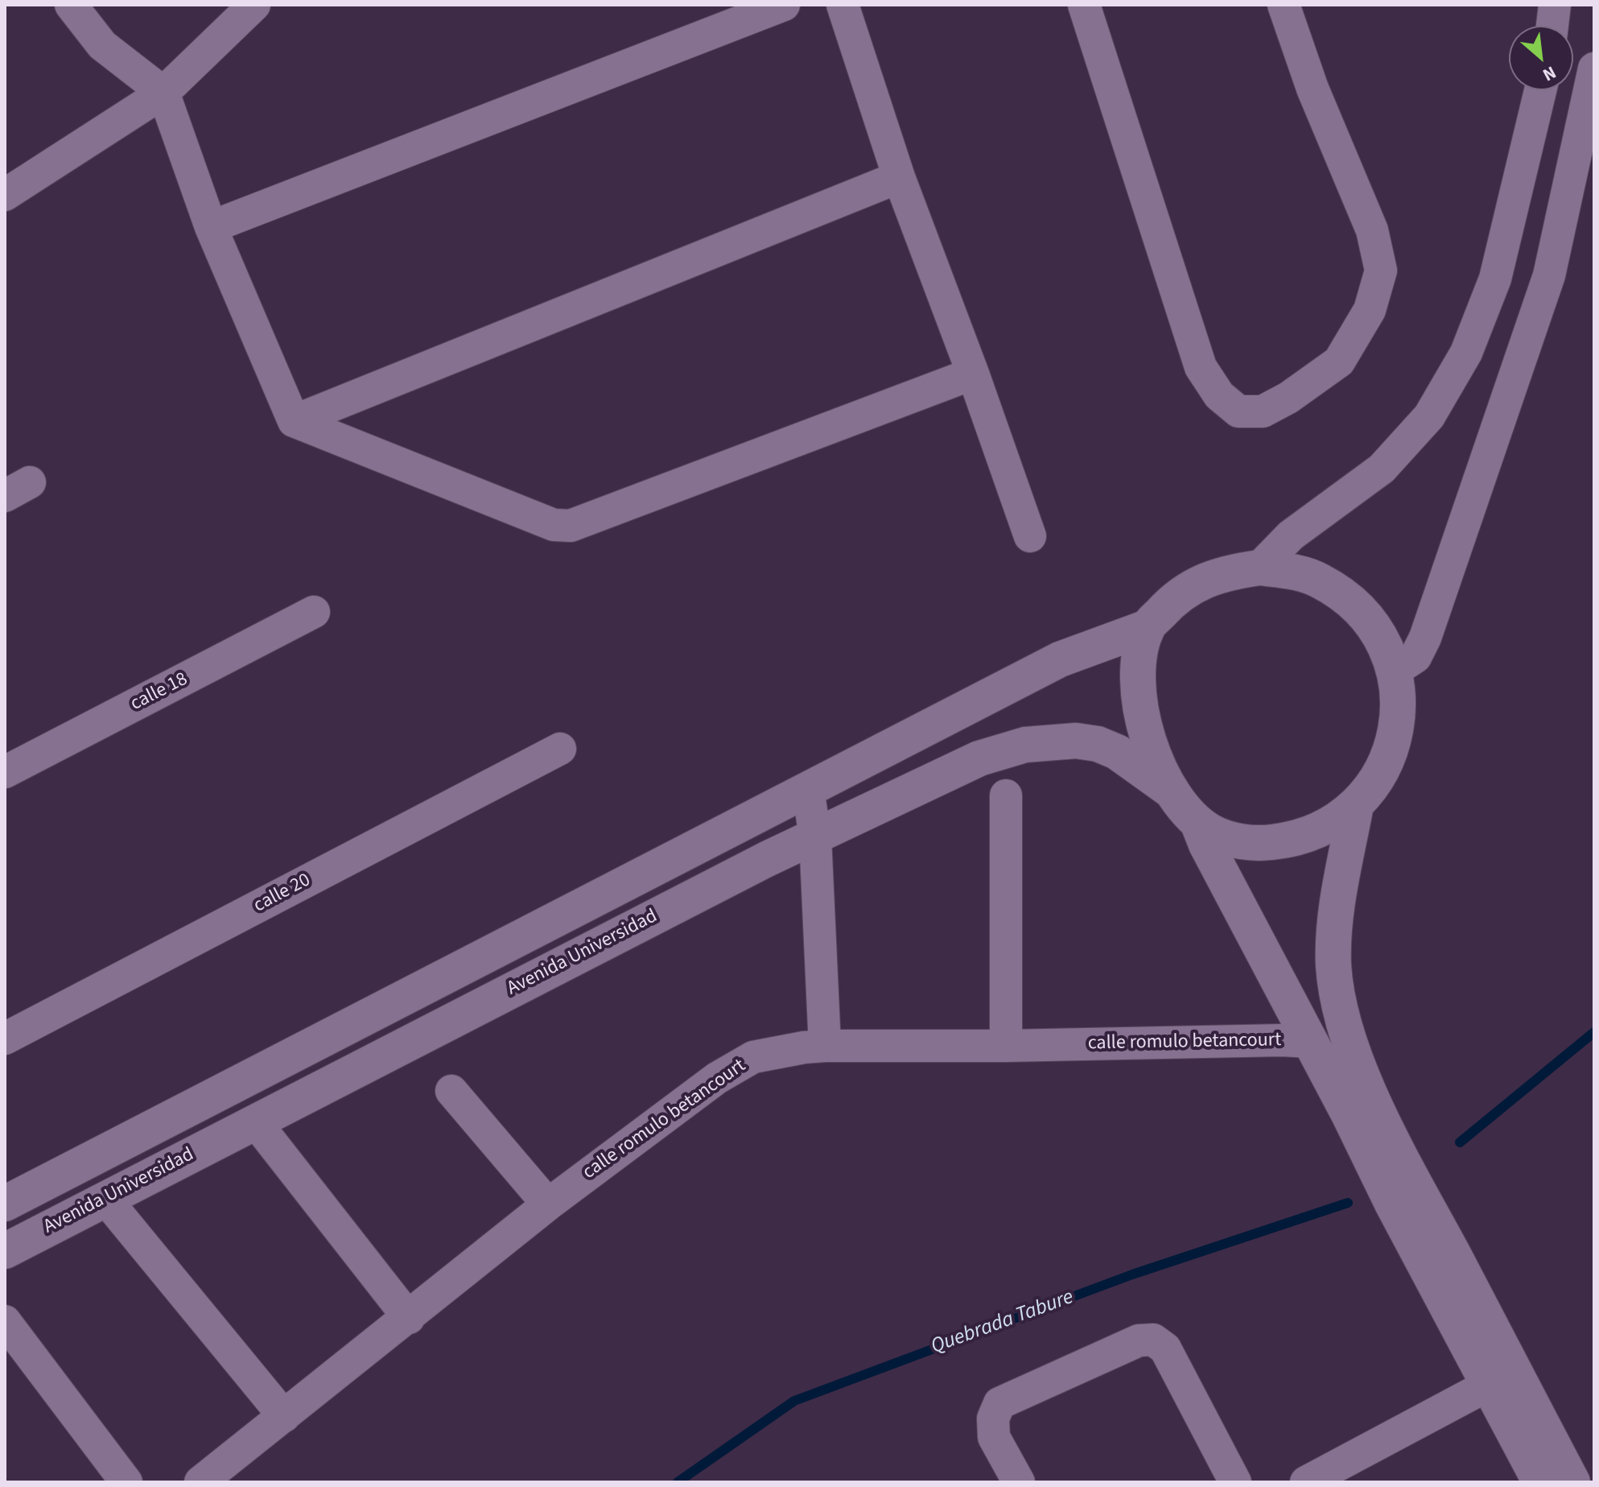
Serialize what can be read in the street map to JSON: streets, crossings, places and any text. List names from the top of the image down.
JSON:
{
  "streets": {
    "street": [
      "calle 18",
      "calle 20",
      "Avenida Universidad",
      "calle romulo betancourt"
    ]
  },
  "water": ["Quebrada Tabure"],
  "north": "bottom right"
}
